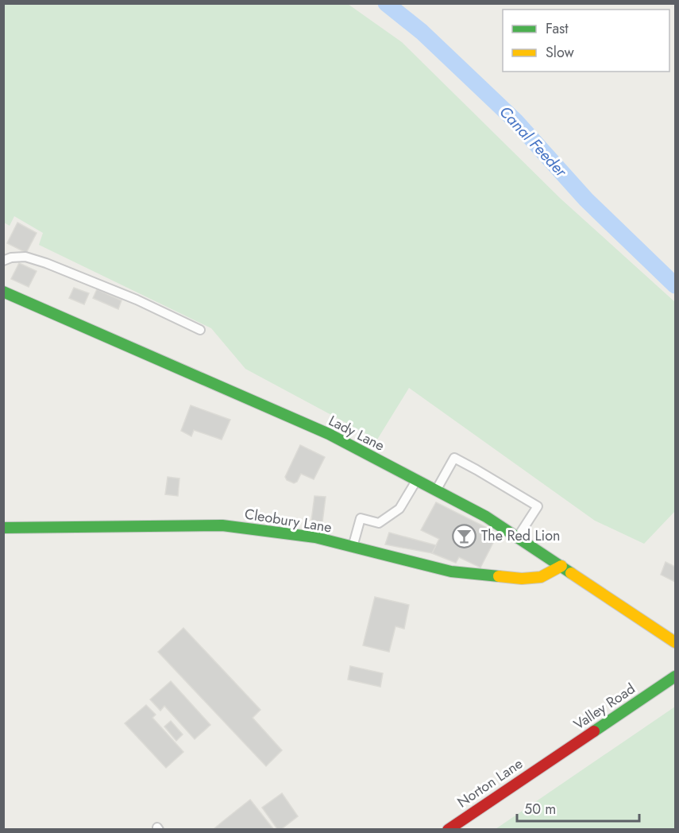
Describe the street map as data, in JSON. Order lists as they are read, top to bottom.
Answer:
{
  "streets": {
    "street": [
      "Lady Lane",
      "Cleobury Lane",
      "Valley Road",
      "Norton Lane"
    ]
  },
  "crossings": [
    ["Lady Lane", "Cleobury Lane"],
    ["Valley Road", "Norton Lane"]
  ],
  "water": ["Canal Feeder"],
  "places": {
    "bar": ["The Red Lion"]
  },
  "legend": ["Fast", "Slow"],
  "scale_bar": "50 m"
}
